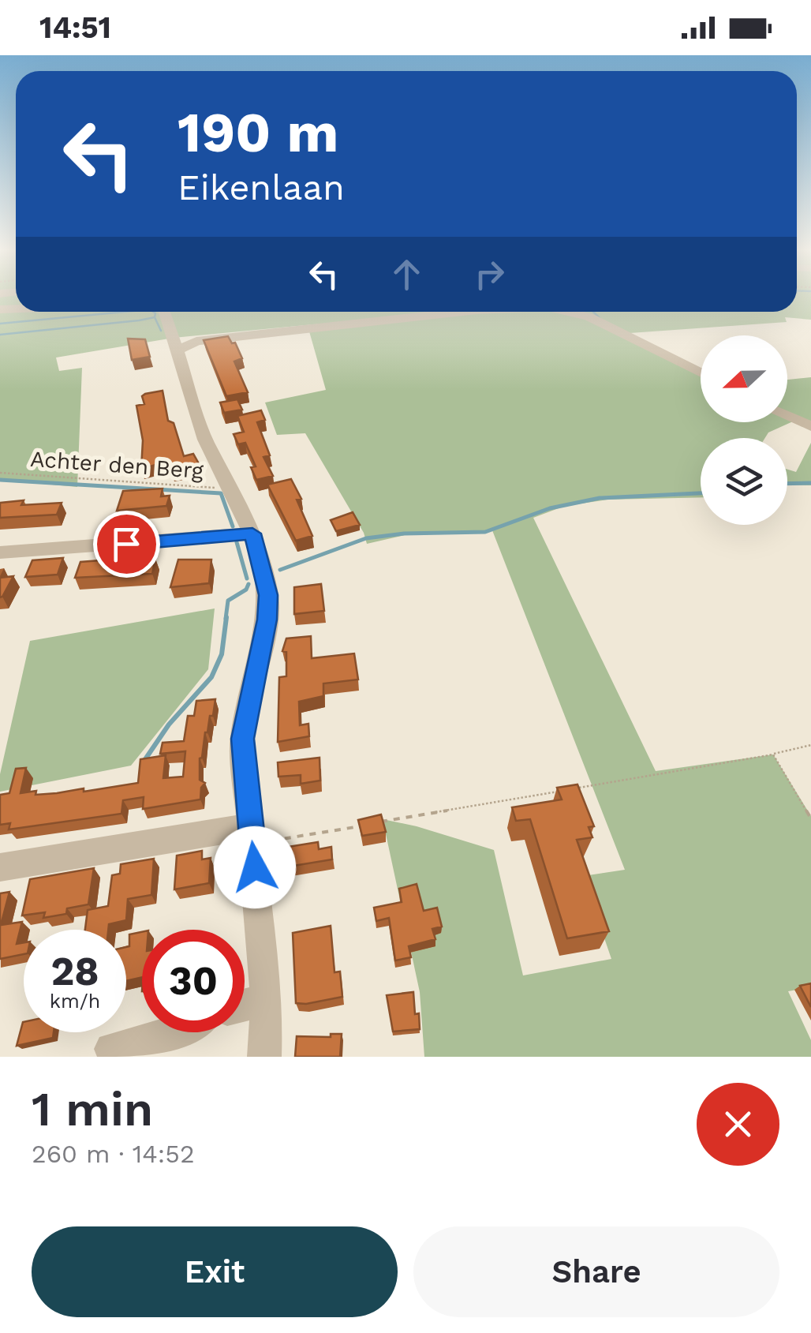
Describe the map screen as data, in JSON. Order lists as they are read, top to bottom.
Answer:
{
  "streets": {
    "path": ["Achter den Berg"]
  },
  "north": "left",
  "page": {
    "status": "14:51",
    "turn": ["190 m", "Eikenlaan"],
    "speed": "28 km/h",
    "limit": "30",
    "heading": ["1 min", "260 m · 14:52"],
    "buttons": ["Exit", "Share"]
  }
}
